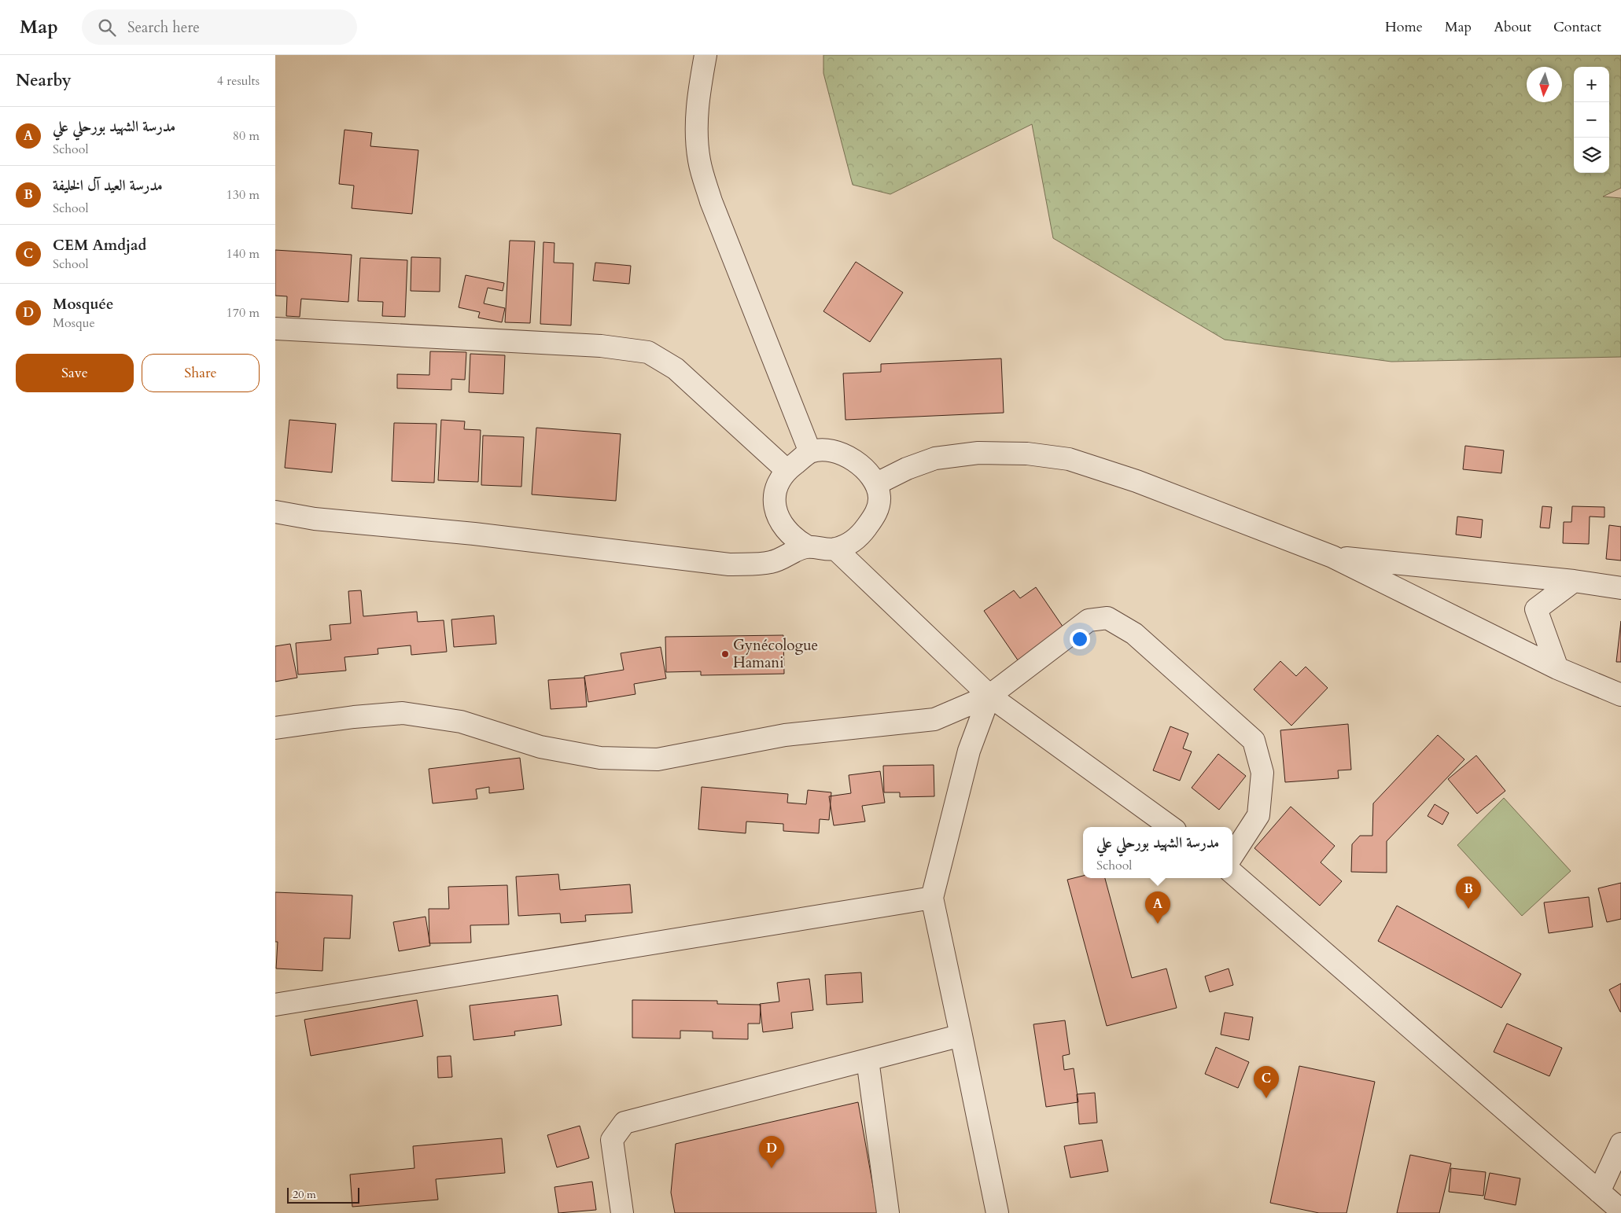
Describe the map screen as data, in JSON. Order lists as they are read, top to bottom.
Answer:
{
  "places": ["Gynécologue Hamani"],
  "scale_bar": "20 m",
  "north": "bottom",
  "page": {
    "header": "Map",
    "search": "Search here",
    "nav": [
      "Home",
      "Map",
      "About",
      "Contact"
    ],
    "heading": ["Nearby", "4 results"],
    "map_buttons": ["+", "−"],
    "list": [
      {
        "mark": "A",
        "name": "مدرسة الشهيد بورحلي علي",
        "note": "School",
        "value": "80 m"
      },
      {
        "mark": "B",
        "name": "مدرسة العيد آل الخليفة",
        "note": "School",
        "value": "130 m"
      },
      {
        "mark": "C",
        "name": "CEM Amdjad",
        "note": "School",
        "value": "140 m"
      },
      {
        "mark": "D",
        "name": "Mosquée",
        "note": "Mosque",
        "value": "170 m"
      }
    ],
    "buttons": ["Save", "Share"],
    "popup": ["مدرسة الشهيد بورحلي علي", "School"],
    "pins": [
      "B",
      "A",
      "C",
      "D"
    ],
    "scale": "20 m"
  }
}
